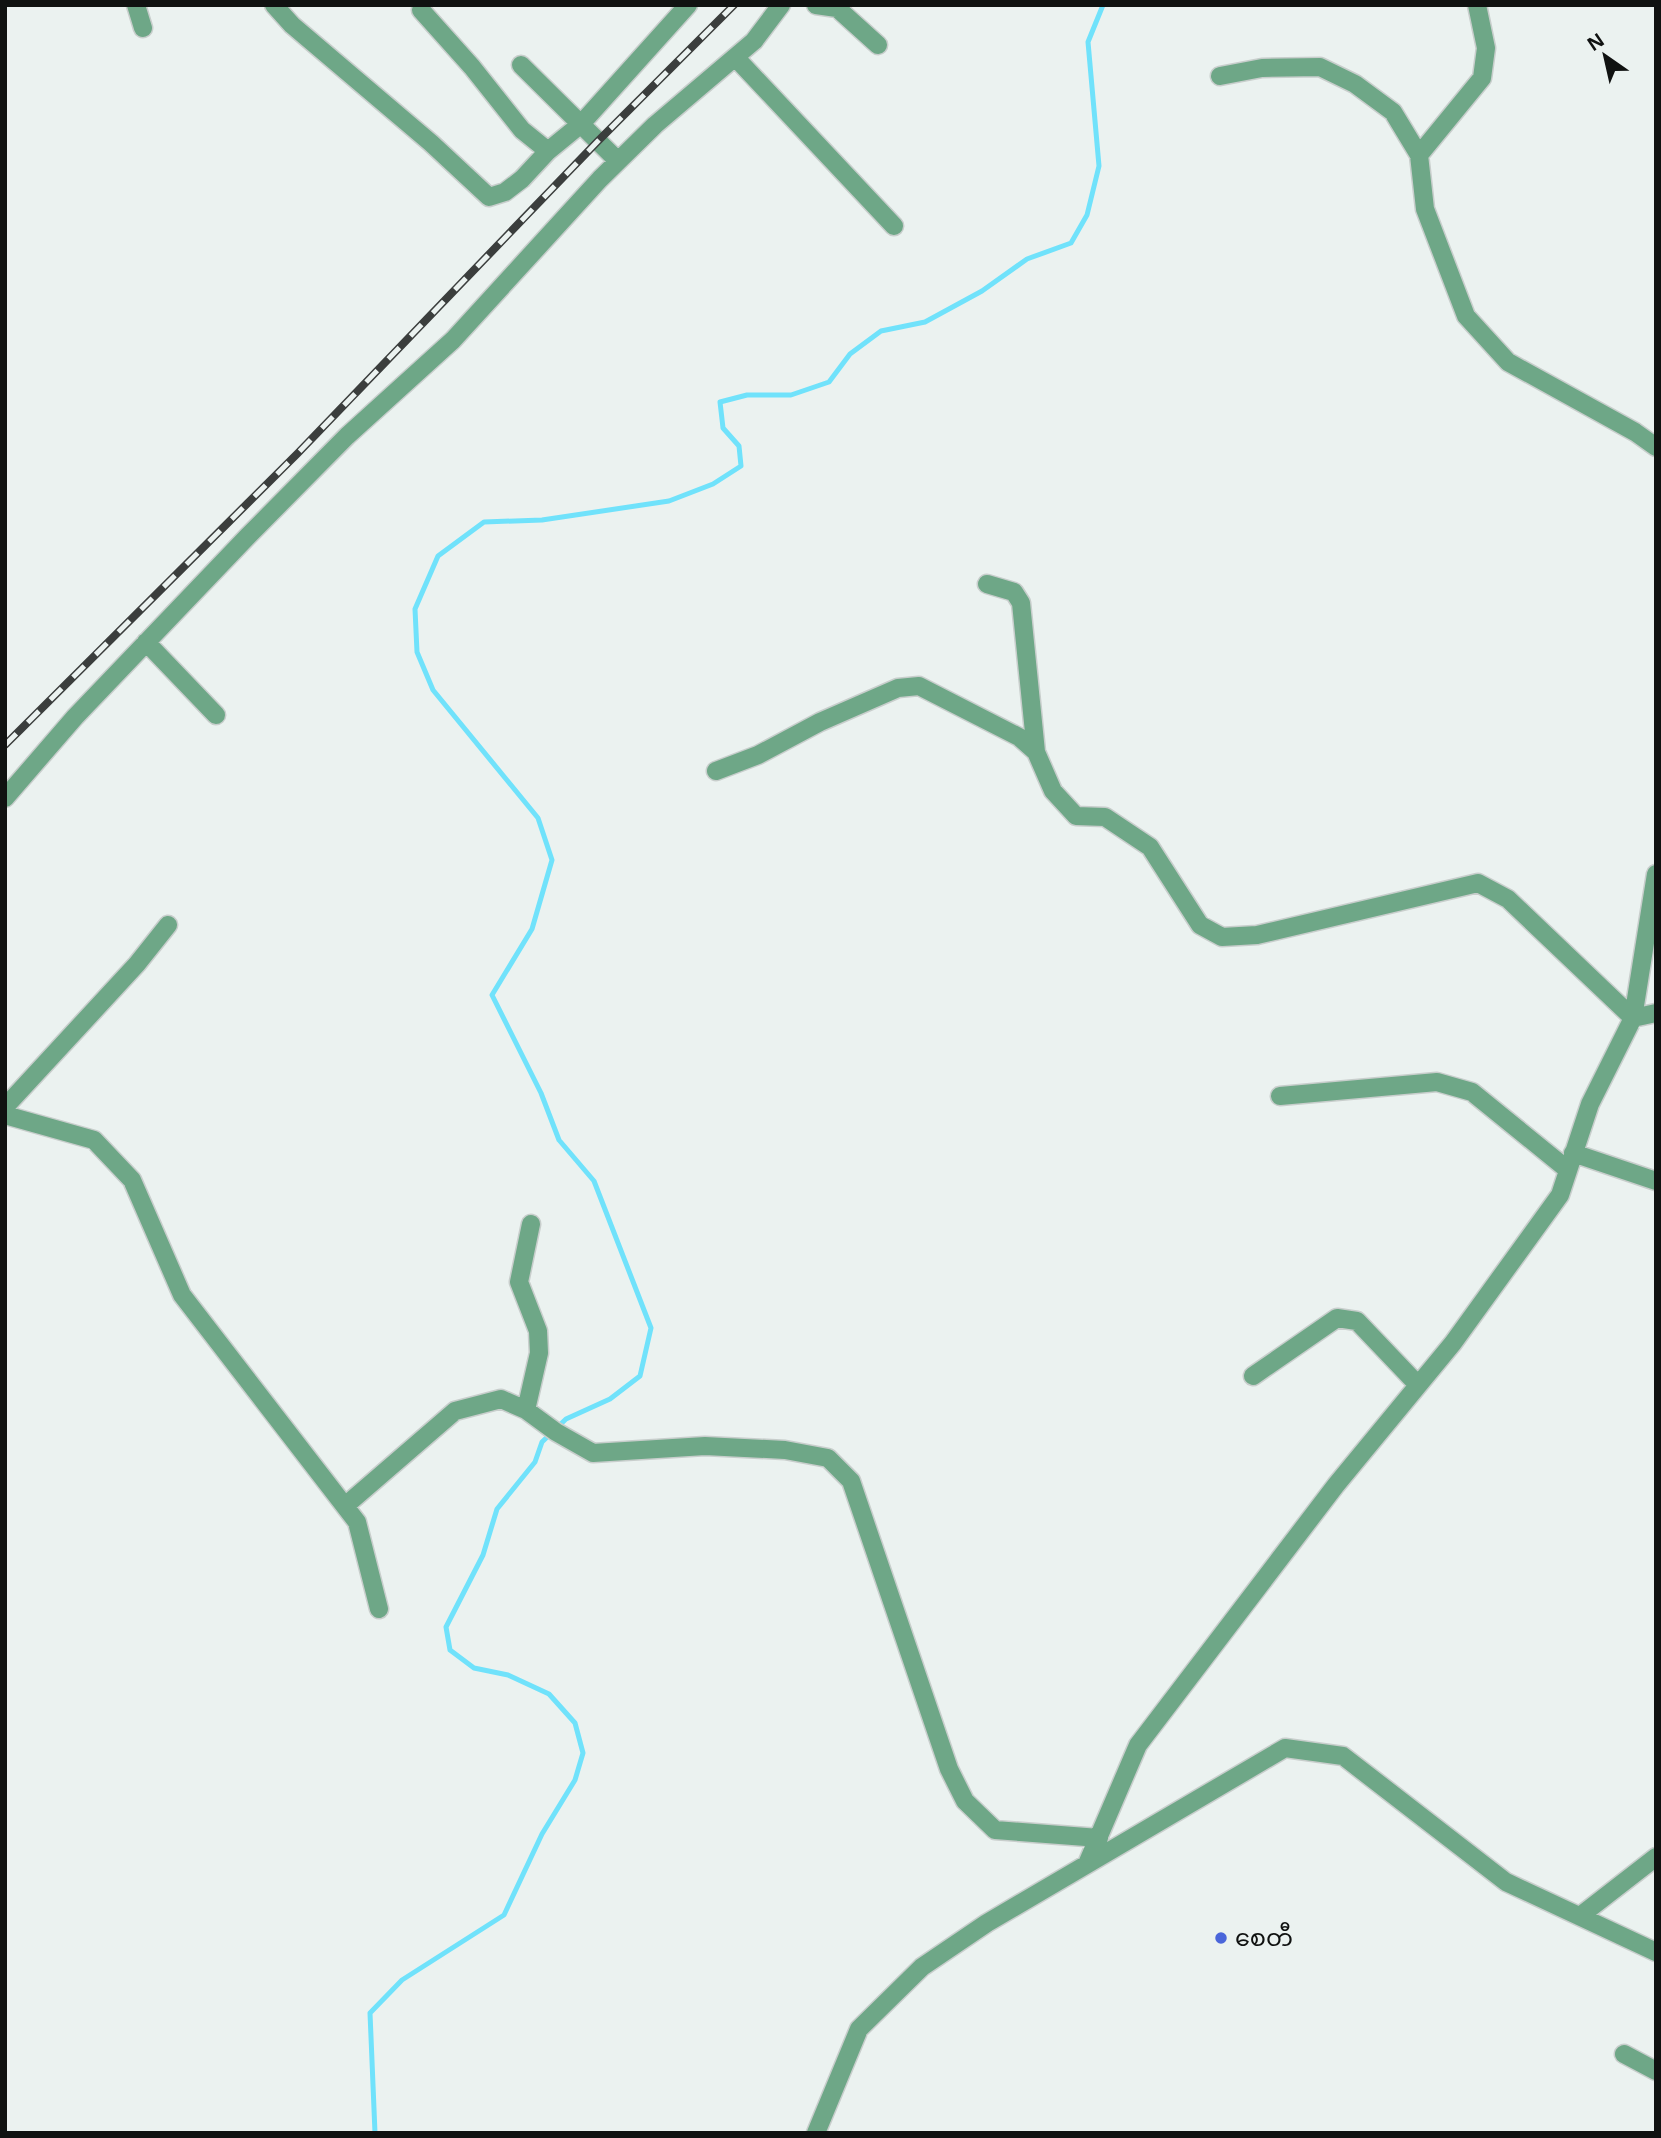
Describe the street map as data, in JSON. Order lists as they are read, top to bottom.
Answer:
{
  "places": ["စေတီ"],
  "north": "top left"
}
